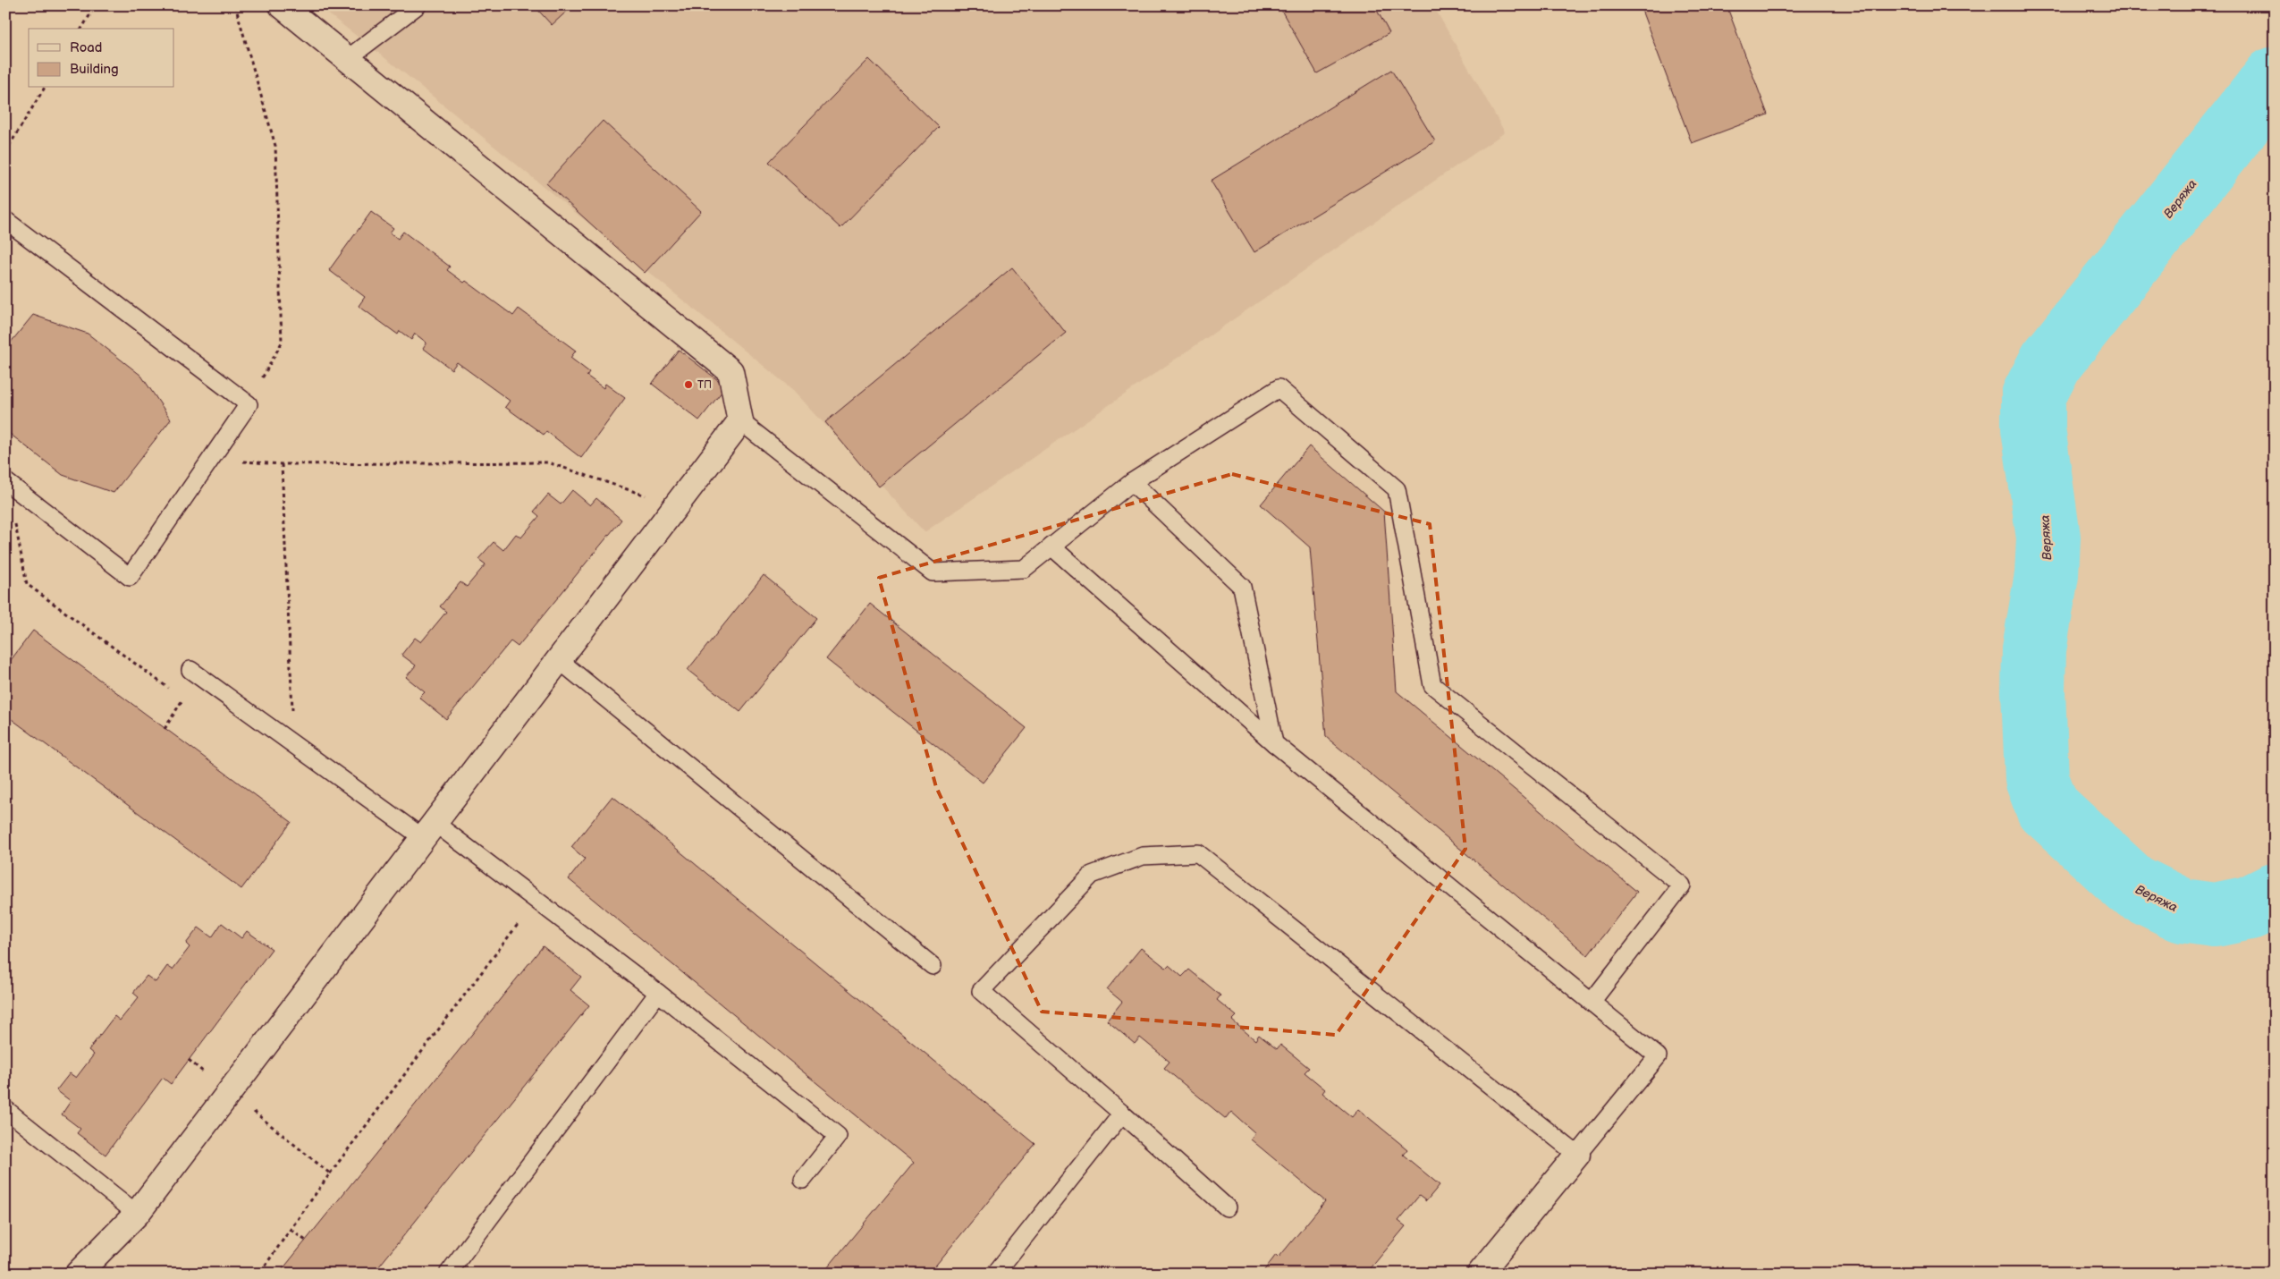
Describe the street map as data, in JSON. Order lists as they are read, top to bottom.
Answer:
{
  "water": ["Веряжа"],
  "places": ["ТП"],
  "legend": ["Road", "Building"]
}
